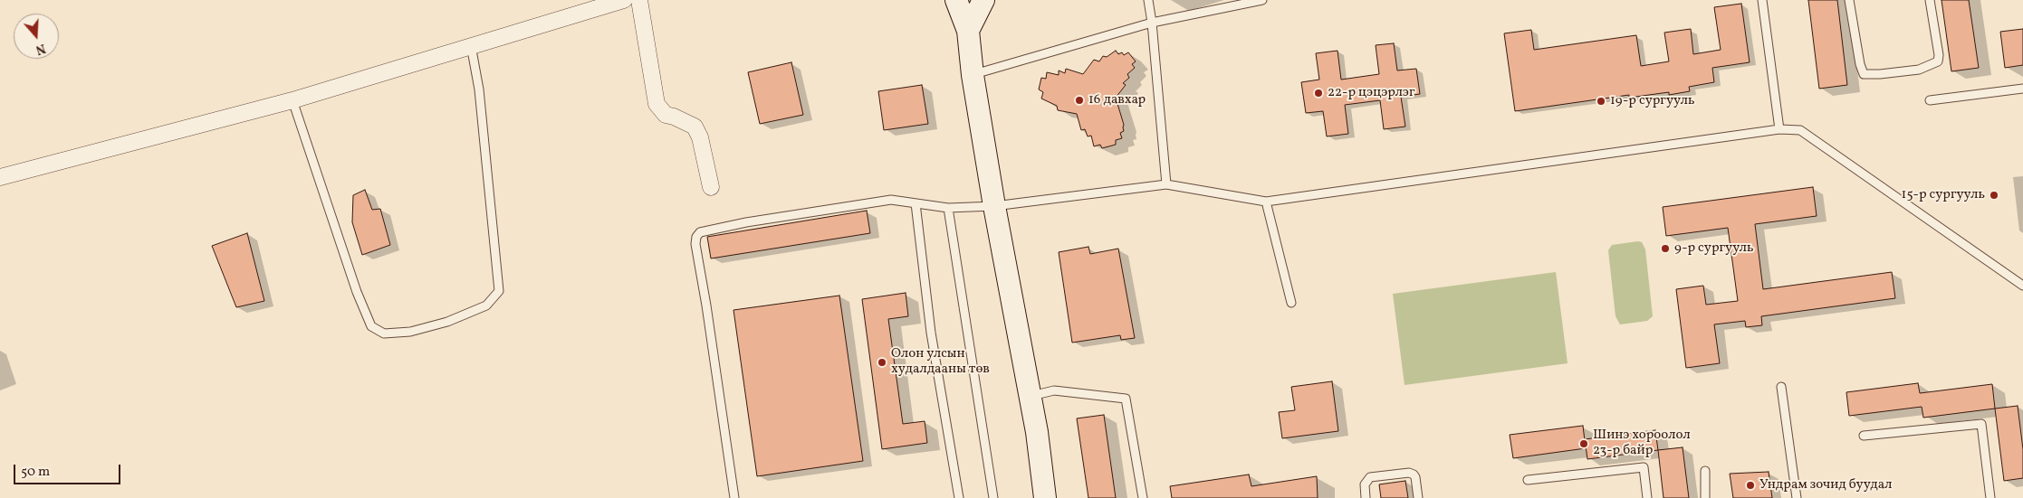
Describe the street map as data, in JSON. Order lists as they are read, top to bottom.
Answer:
{
  "places": [
    "22-р цэцэрлэг",
    "16 давхар",
    "19-р сургууль",
    "15-р сургууль",
    "9-р сургууль",
    "Олон улсын худалдааны төв",
    "Шинэ хороолол 23-р байр",
    "Ундрам зочид буудал"
  ],
  "scale_bar": "50 m",
  "north": "bottom"
}
